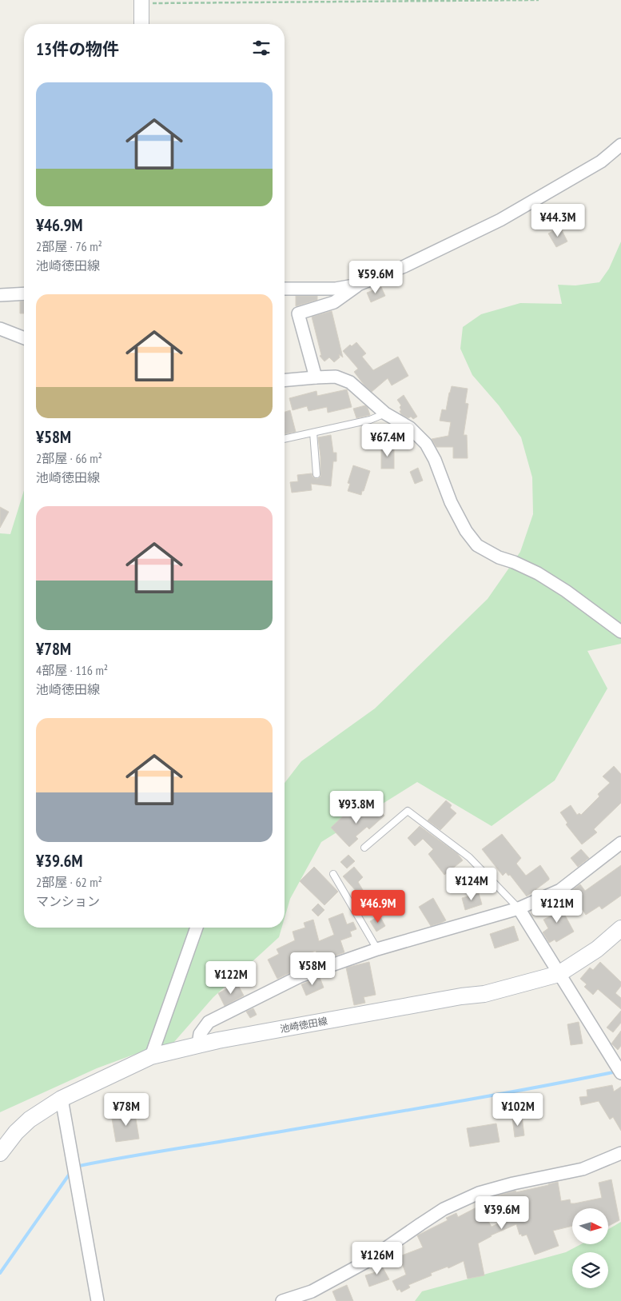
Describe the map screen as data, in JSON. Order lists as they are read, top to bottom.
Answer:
{
  "streets": {
    "main road": ["池崎徳田線"]
  },
  "north": "right",
  "page": {
    "heading": "13件の物件",
    "list": [
      {
        "name": "¥46.9M",
        "note": "2部屋 · 76 m² · 池崎徳田線"
      },
      {
        "name": "¥58M",
        "note": "2部屋 · 66 m² · 池崎徳田線"
      },
      {
        "name": "¥78M",
        "note": "4部屋 · 116 m² · 池崎徳田線"
      },
      {
        "name": "¥39.6M",
        "note": "2部屋 · 62 m² · マンション"
      }
    ],
    "price": [
      "¥44.3M",
      "¥59.6M",
      "¥67.4M",
      "¥93.8M",
      "¥124M",
      "¥46.9M",
      "¥121M",
      "¥58M",
      "¥122M",
      "¥78M",
      "¥102M",
      "¥39.6M",
      "¥126M"
    ]
  }
}
